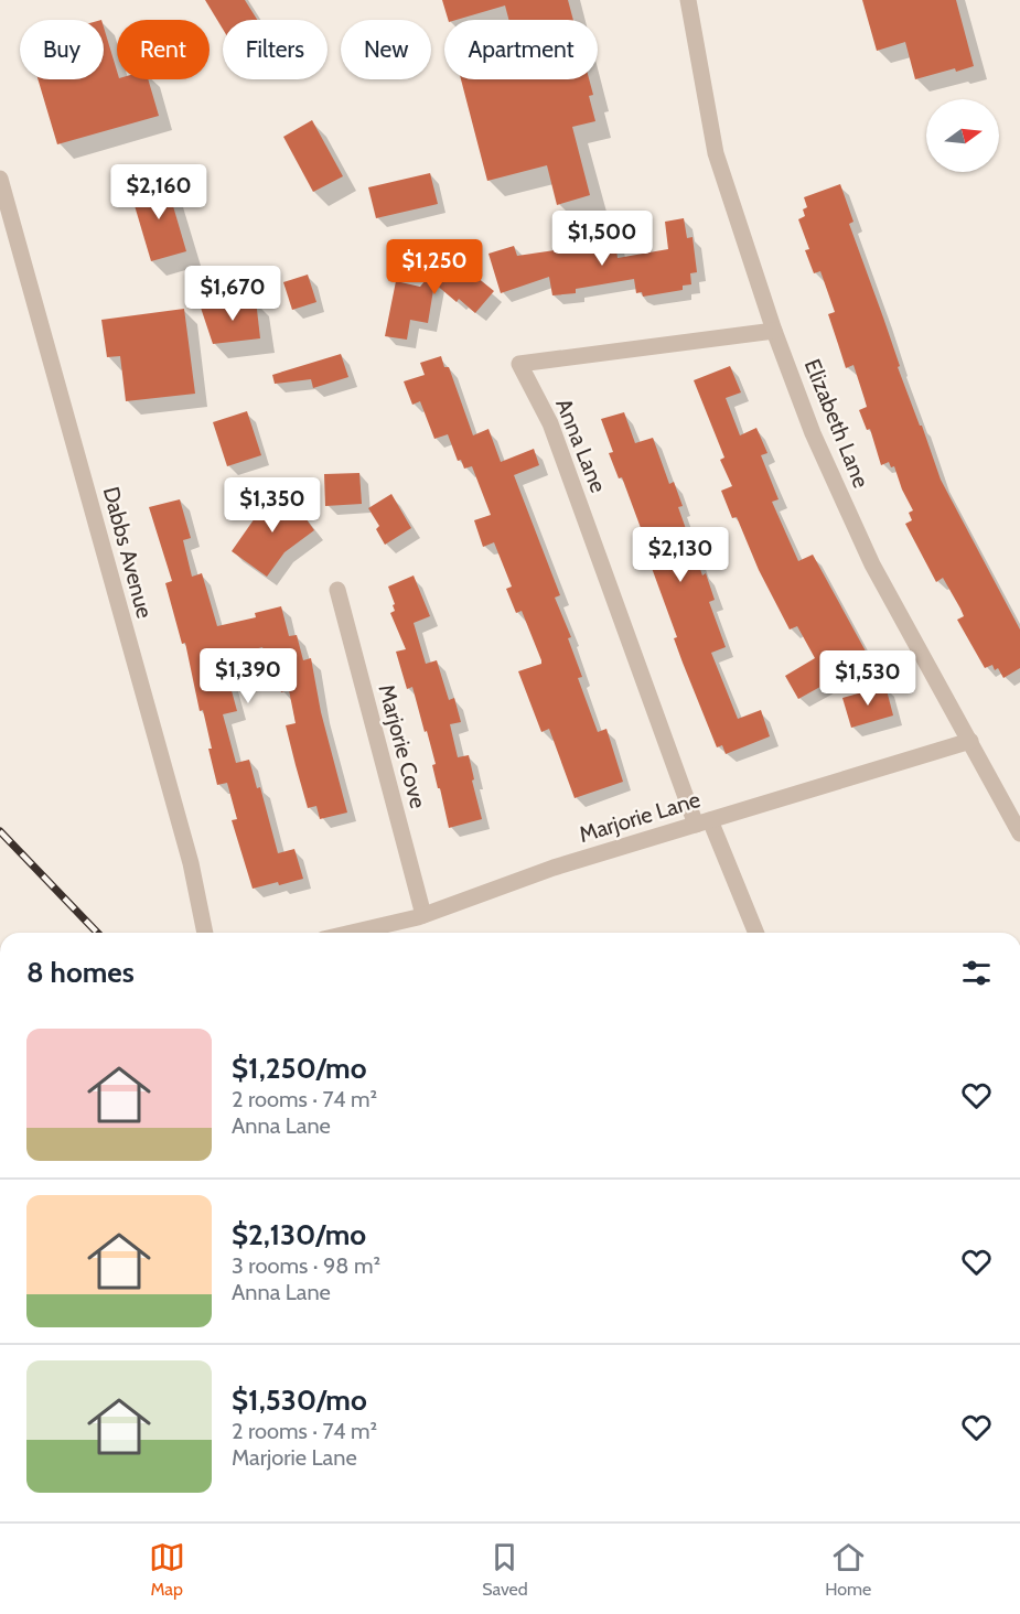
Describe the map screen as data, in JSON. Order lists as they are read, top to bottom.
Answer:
{
  "streets": {
    "street": [
      "Elizabeth Lane",
      "Anna Lane",
      "Dabbs Avenue",
      "Marjorie Cove",
      "Marjorie Lane"
    ]
  },
  "crossings": [
    ["Elizabeth Lane", "Anna Lane"],
    ["Elizabeth Lane", "Marjorie Lane"],
    ["Anna Lane", "Marjorie Lane"],
    ["Marjorie Cove", "Marjorie Lane"]
  ],
  "north": "right",
  "page": {
    "chip": [
      "Buy",
      "Rent",
      "Filters",
      "New",
      "Apartment"
    ],
    "price": [
      "$2,160",
      "$1,500",
      "$1,250",
      "$1,670",
      "$1,350",
      "$2,130",
      "$1,390",
      "$1,530"
    ],
    "heading": "8 homes",
    "list": [
      {
        "name": "$1,250/mo",
        "note": "2 rooms · 74 m² · Anna Lane"
      },
      {
        "name": "$2,130/mo",
        "note": "3 rooms · 98 m² · Anna Lane"
      },
      {
        "name": "$1,530/mo",
        "note": "2 rooms · 74 m² · Marjorie Lane"
      }
    ],
    "tabs": ["Map", "Saved", "Home"]
  }
}
